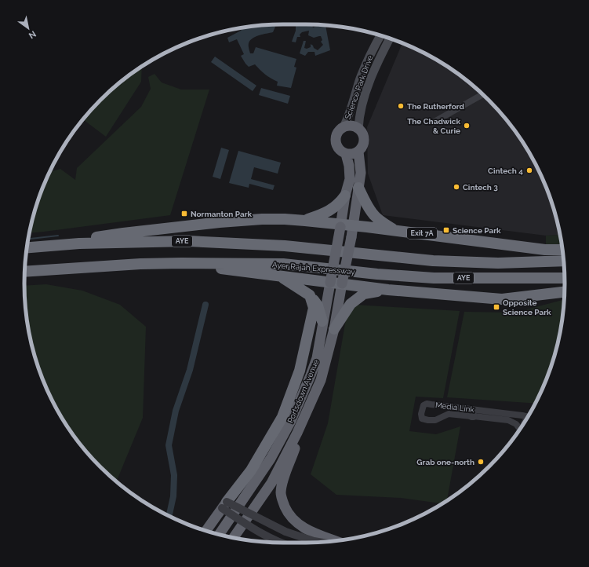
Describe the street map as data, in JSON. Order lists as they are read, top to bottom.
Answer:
{
  "streets": {
    "highway": [
      "Exit 7A",
      "AYE",
      "Ayer Rajah Expressway",
      "Portsdown Avenue"
    ],
    "main road": ["Science Park Drive"],
    "street": ["Media Link"]
  },
  "crossings": [
    ["Exit 7A", "Portsdown Avenue"]
  ],
  "places": {
    "other": [
      "The Rutherford",
      "The Chadwick & Curie",
      "Cintech 4",
      "Cintech 3",
      "Grab one-north"
    ],
    "transit": ["Normanton Park", "Science Park", "Opposite Science Park"]
  },
  "north": "bottom right"
}
